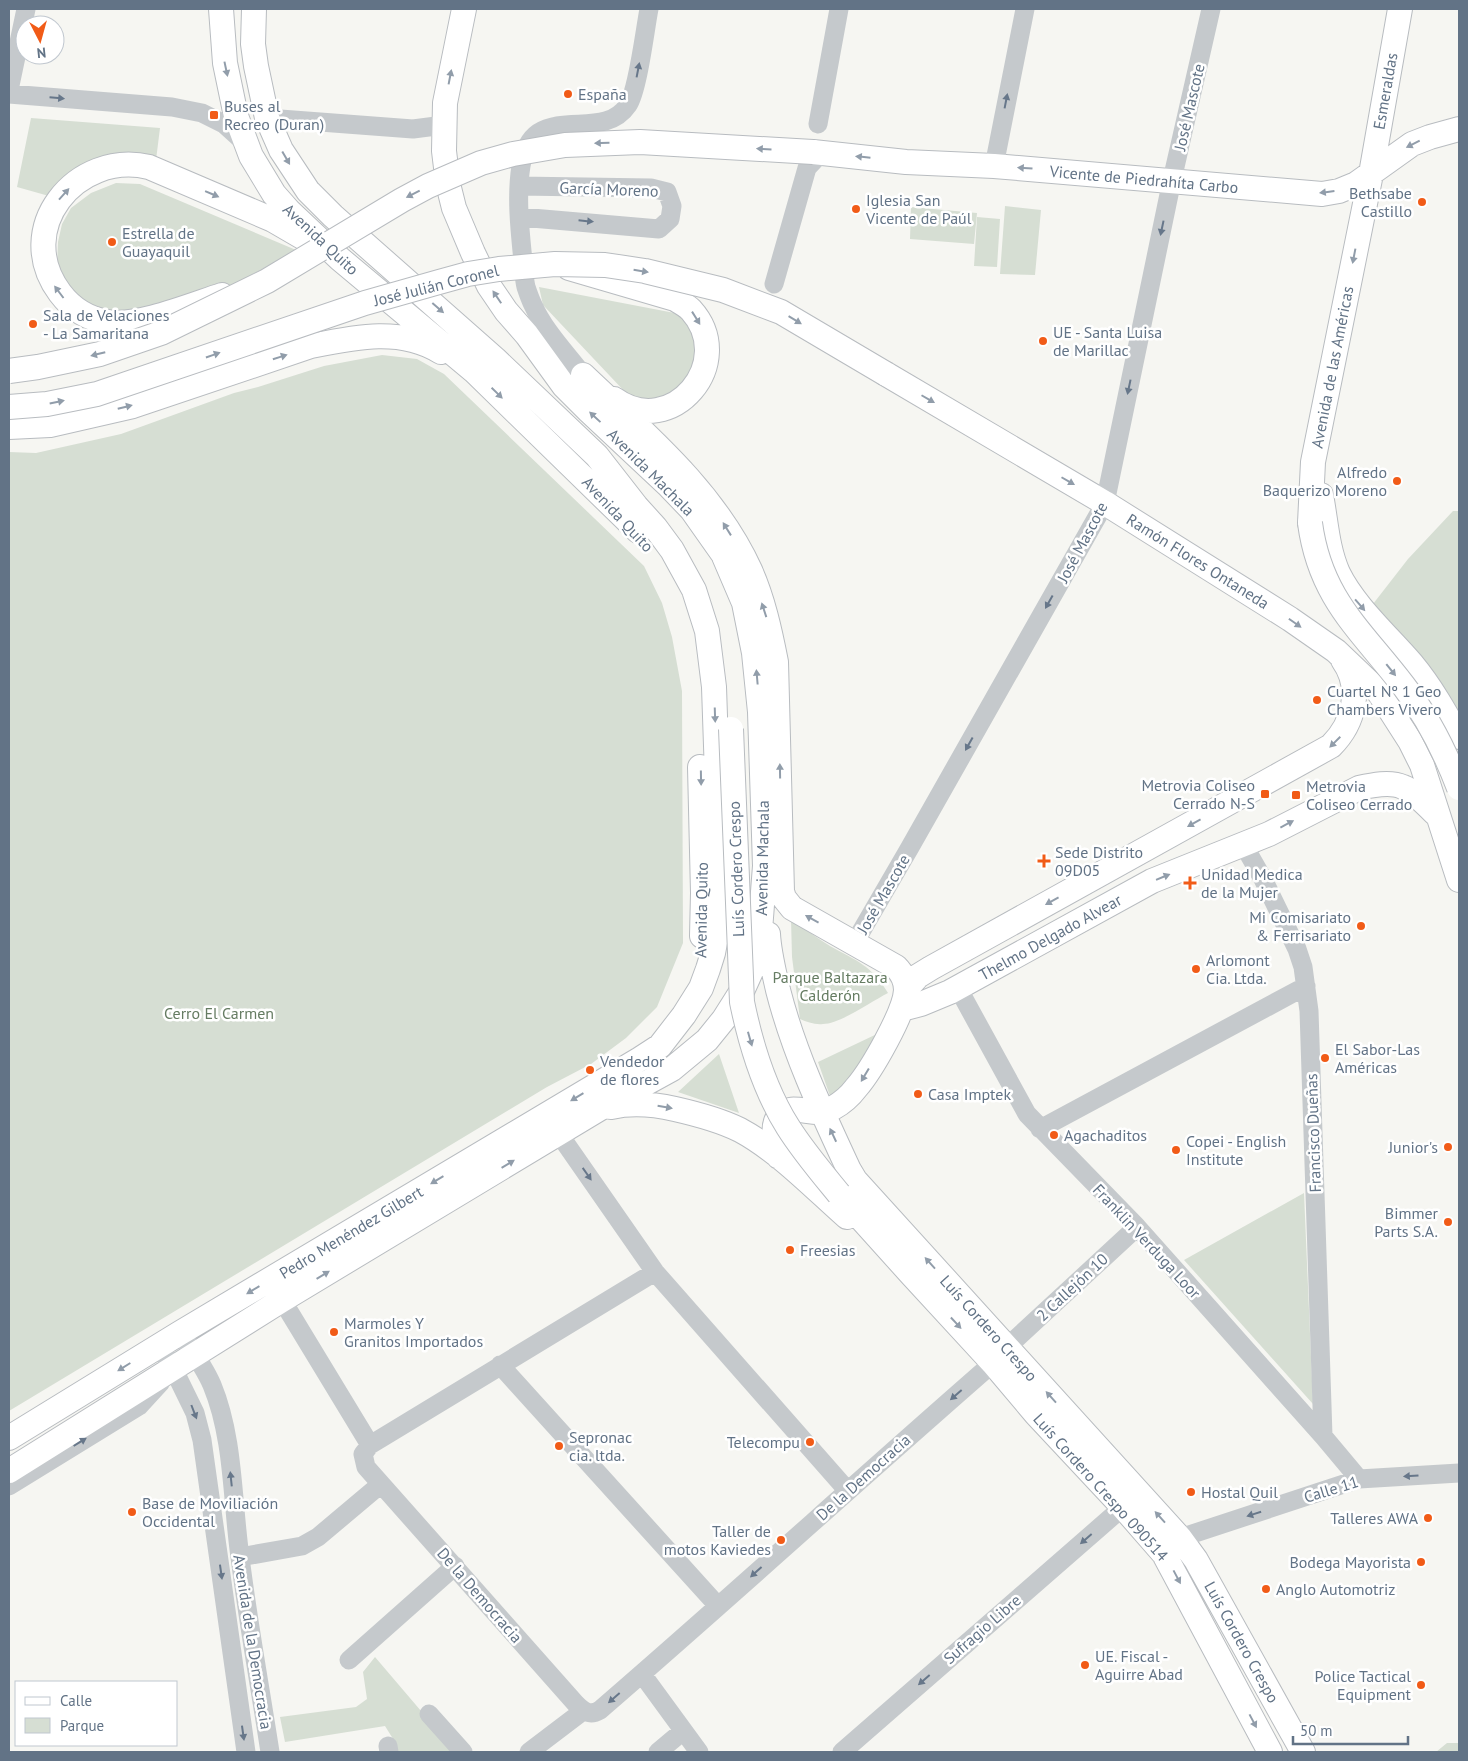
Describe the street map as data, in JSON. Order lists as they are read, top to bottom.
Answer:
{
  "streets": {
    "main road": [
      "Esmeraldas",
      "Vicente de Piedrahíta Carbo",
      "Avenida Quito",
      "José Julián Coronel",
      "Avenida de las Américas",
      "Avenida Machala",
      "Ramón Flores Ontaneda",
      "Luís Cordero Crespo",
      "Thelmo Delgado Alvear",
      "Pedro Menéndez Gilbert",
      "Luís Cordero Crespo 090514"
    ],
    "street": [
      "José Mascote",
      "García Moreno",
      "Francisco Dueñas",
      "Franklin Verduga Loor",
      "2 Callejón 10",
      "De la Democracia",
      "Calle 11",
      "Sufragio Libre",
      "Avenida de la Democracia"
    ]
  },
  "crossings": [
    ["Esmeraldas", "Vicente de Piedrahíta Carbo"],
    ["Esmeraldas", "Avenida de las Américas"],
    ["José Mascote", "Vicente de Piedrahíta Carbo"],
    ["José Mascote", "Avenida Machala"],
    ["José Mascote", "Ramón Flores Ontaneda"],
    ["Vicente de Piedrahíta Carbo", "Avenida de las Américas"],
    ["Avenida Quito", "Luís Cordero Crespo"],
    ["Avenida Quito", "Pedro Menéndez Gilbert"],
    ["José Julián Coronel", "Ramón Flores Ontaneda"],
    ["Avenida Machala", "Luís Cordero Crespo"],
    ["Avenida Machala", "Thelmo Delgado Alvear"],
    ["Avenida Machala", "Pedro Menéndez Gilbert"],
    ["Ramón Flores Ontaneda", "Thelmo Delgado Alvear"],
    ["Luís Cordero Crespo", "2 Callejón 10"],
    ["Luís Cordero Crespo", "De la Democracia"],
    ["Luís Cordero Crespo", "Luís Cordero Crespo 090514"],
    ["Luís Cordero Crespo", "Calle 11"],
    ["Thelmo Delgado Alvear", "Francisco Dueñas"],
    ["Thelmo Delgado Alvear", "Franklin Verduga Loor"],
    ["Francisco Dueñas", "Franklin Verduga Loor"],
    ["Pedro Menéndez Gilbert", "Avenida de la Democracia"],
    ["Franklin Verduga Loor", "2 Callejón 10"],
    ["Franklin Verduga Loor", "Calle 11"],
    ["2 Callejón 10", "De la Democracia"],
    ["2 Callejón 10", "Luís Cordero Crespo 090514"],
    ["De la Democracia", "Luís Cordero Crespo 090514"],
    ["Luís Cordero Crespo 090514", "Sufragio Libre"]
  ],
  "one_way": [
    "José Mascote",
    "Vicente de Piedrahíta Carbo",
    "Avenida Quito",
    "Avenida Machala",
    "Ramón Flores Ontaneda",
    "De la Democracia",
    "Luís Cordero Crespo 090514",
    "Calle 11",
    "Sufragio Libre"
  ],
  "parks": ["Parque Baltazara Calderón", "Cerro El Carmen"],
  "places": {
    "other": [
      "España",
      "Bethsabe Castillo",
      "Iglesia San Vicente de Paúl",
      "Estrella de Guayaquil",
      "Sala de Velaciones - La Samaritana",
      "UE - Santa Luisa de Marillac",
      "Alfredo Baquerizo Moreno",
      "Cuartel Nº 1 Geo Chambers Vivero",
      "Mi Comisariato & Ferrisariato",
      "Arlomont Cia. Ltda.",
      "El Sabor-Las Américas",
      "Vendedor de flores",
      "Casa Imptek",
      "Agachaditos",
      "Junior's",
      "Copei - English Institute",
      "Bimmer Parts S.A.",
      "Freesias",
      "Marmoles Y Granitos Importados",
      "Telecompu",
      "Sepronac cia. ltda.",
      "Hostal Quil",
      "Base de Moviliación Occidental",
      "Talleres AWA",
      "Taller de motos Kaviedes",
      "Bodega Mayorista",
      "Anglo Automotriz",
      "UE. Fiscal - Aguirre Abad",
      "Police Tactical Equipment"
    ],
    "transit": ["Buses al Recreo (Duran)", "Metrovia Coliseo Cerrado N-S", "Metrovia Coliseo Cerrado"],
    "health": ["Sede Distrito 09D05", "Unidad Medica de la Mujer"]
  },
  "legend": ["Calle", "Parque"],
  "scale_bar": "50 m",
  "north": "bottom"
}
